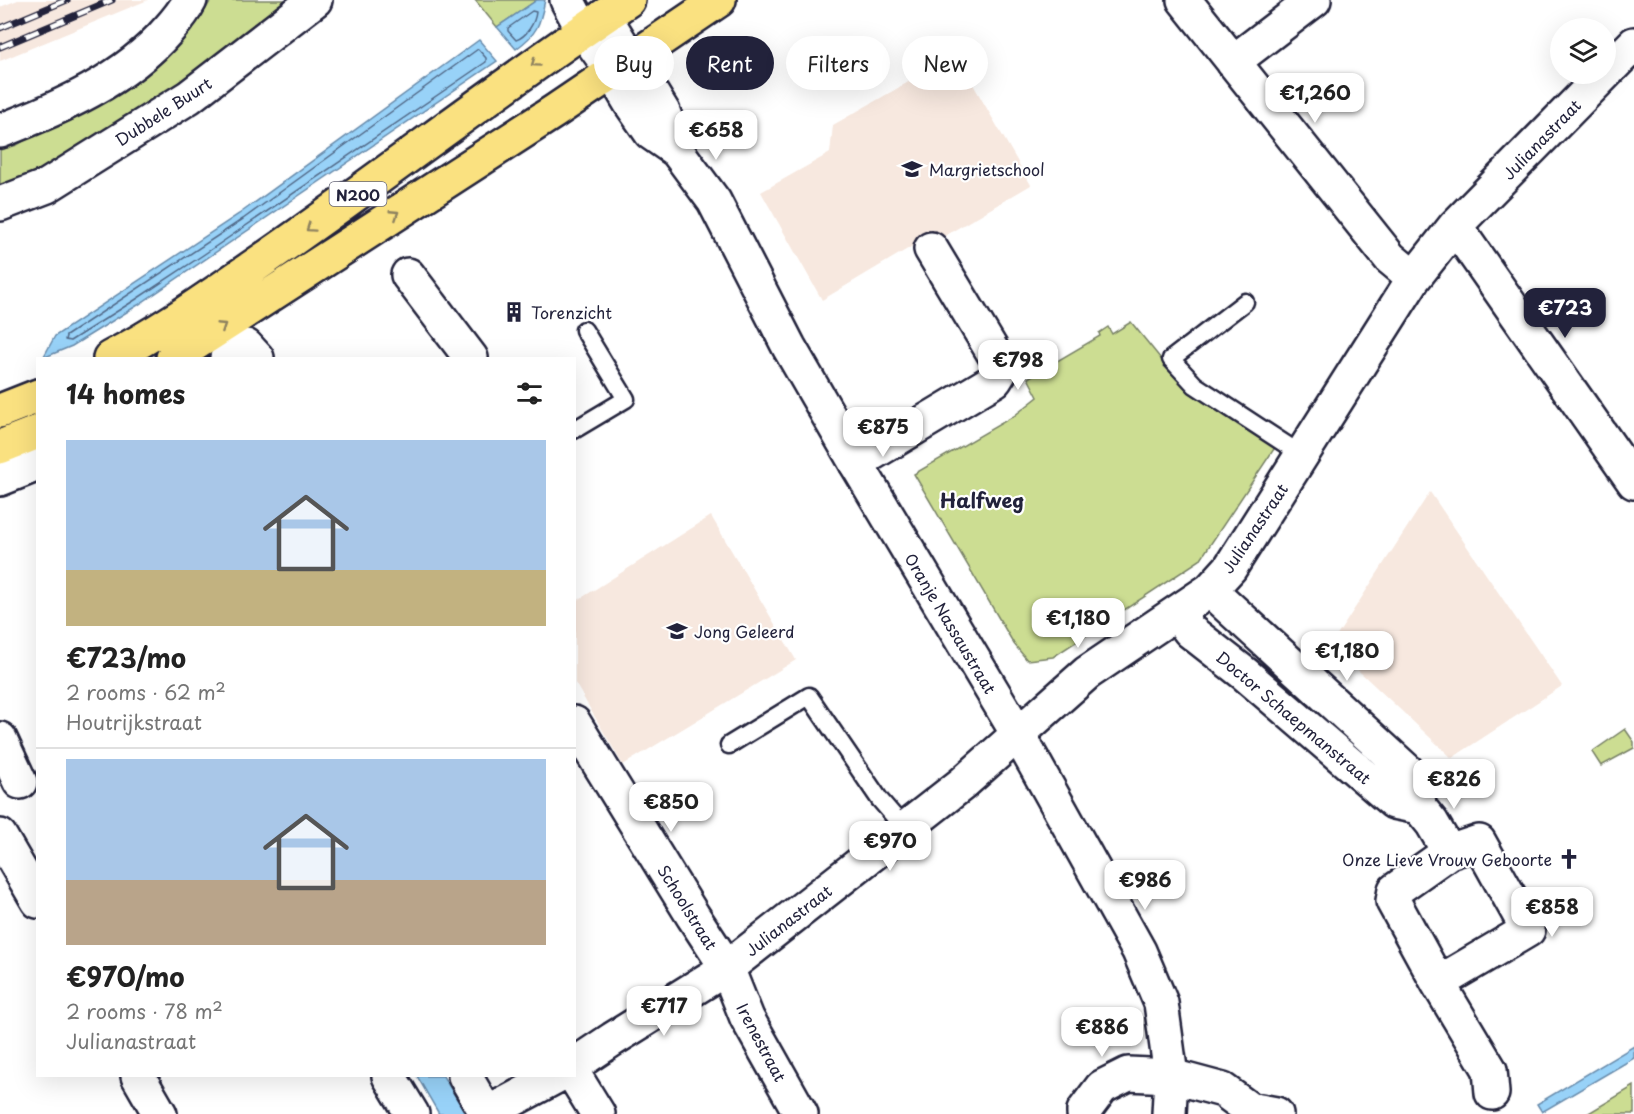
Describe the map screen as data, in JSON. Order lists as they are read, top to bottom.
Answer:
{
  "streets": {
    "main road": ["N200"],
    "street": [
      "Dubbele Buurt",
      "Julianastraat",
      "Oranje Nassaustraat",
      "Doctor Schaepmanstraat",
      "Schoolstraat",
      "Irenestraat"
    ]
  },
  "crossings": [
    ["Julianastraat", "Oranje Nassaustraat"],
    ["Julianastraat", "Doctor Schaepmanstraat"],
    ["Julianastraat", "Schoolstraat"],
    ["Julianastraat", "Irenestraat"],
    ["N200", "Oranje Nassaustraat"],
    ["Schoolstraat", "Irenestraat"]
  ],
  "districts": ["Halfweg"],
  "places": {
    "school or university": ["Margrietschool", "Jong Geleerd"],
    "building": ["Torenzicht"],
    "church": ["Onze Lieve Vrouw Geboorte"]
  },
  "page": {
    "chip": [
      "Buy",
      "Rent",
      "Filters",
      "New"
    ],
    "price": [
      "€1,260",
      "€658",
      "€723",
      "€798",
      "€875",
      "€1,180",
      "€1,180",
      "€826",
      "€850",
      "€970",
      "€986",
      "€858",
      "€717",
      "€886"
    ],
    "heading": "14 homes",
    "list": [
      {
        "name": "€723/mo",
        "note": "2 rooms · 62 m² · Houtrijkstraat"
      },
      {
        "name": "€970/mo",
        "note": "2 rooms · 78 m² · Julianastraat"
      }
    ]
  }
}
